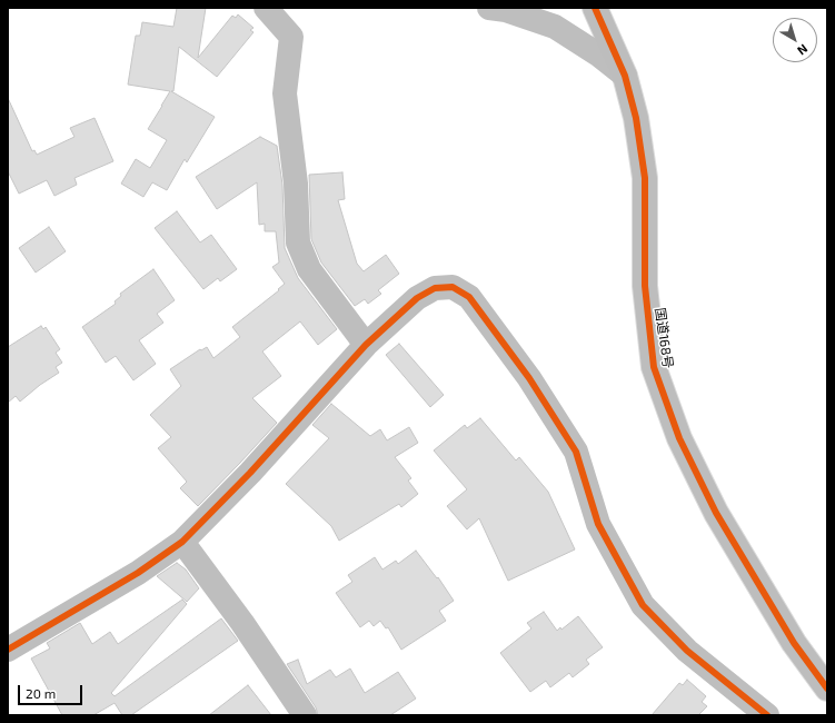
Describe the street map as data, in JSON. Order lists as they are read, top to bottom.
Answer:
{
  "streets": {
    "highway": ["国道168号"]
  },
  "scale_bar": "20 m",
  "north": "bottom right"
}
